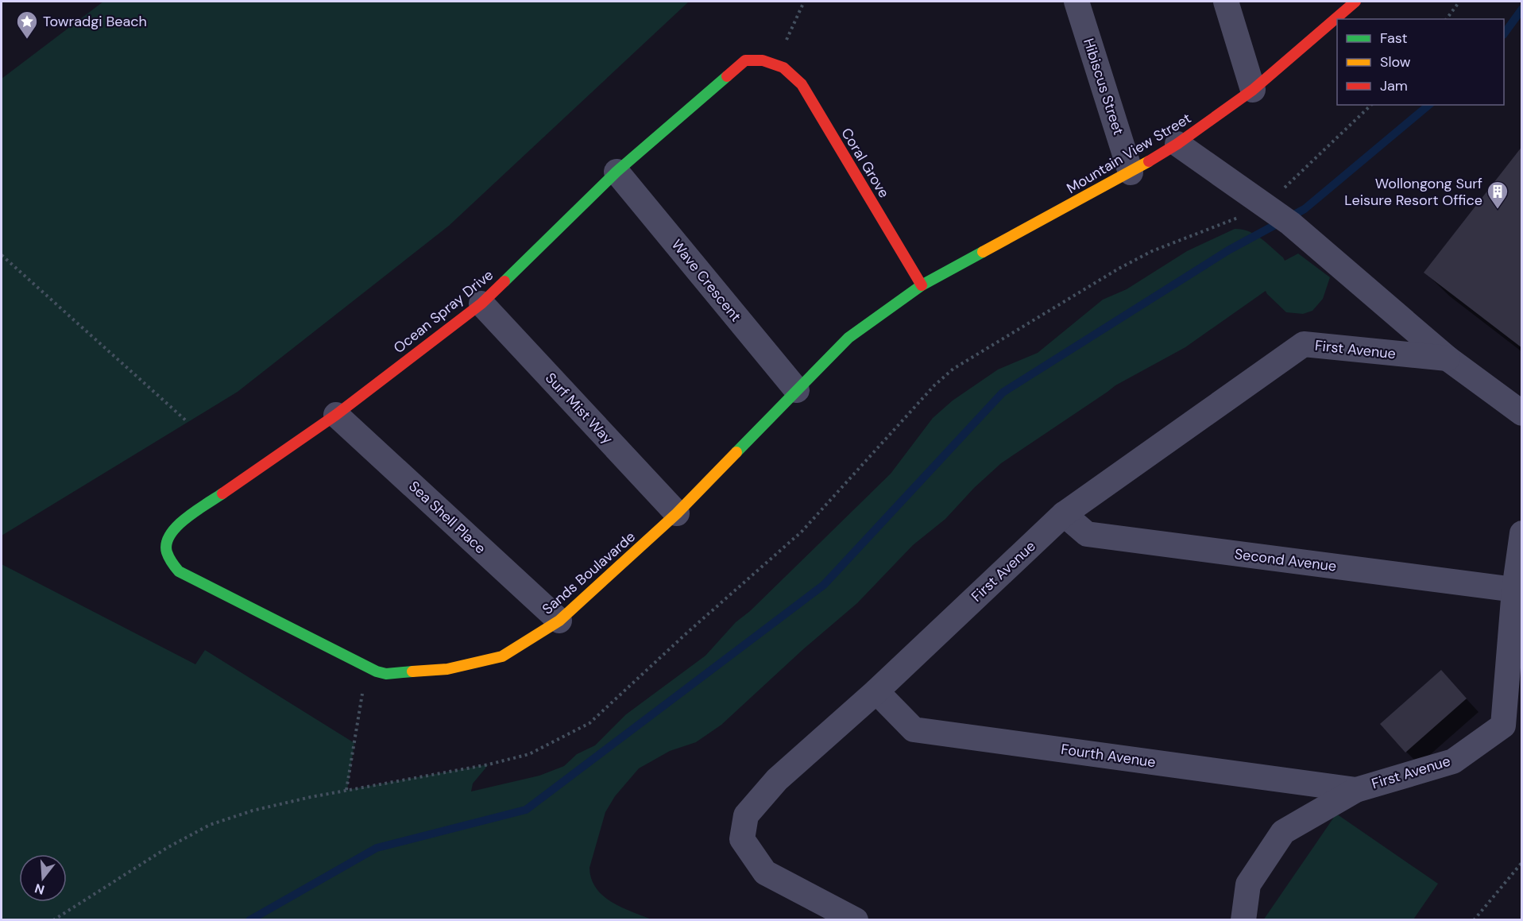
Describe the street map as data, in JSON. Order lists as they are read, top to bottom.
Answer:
{
  "streets": {
    "street": [
      "Hibiscus Street",
      "Mountain View Street",
      "Coral Grove",
      "Wave Crescent",
      "Ocean Spray Drive",
      "First Avenue",
      "Surf Mist Way",
      "Sea Shell Place",
      "Second Avenue",
      "Sands Boulavarde",
      "Fourth Avenue"
    ]
  },
  "crossings": [
    ["Hibiscus Street", "Mountain View Street"],
    ["Mountain View Street", "Coral Grove"],
    ["Mountain View Street", "Sands Boulavarde"],
    ["Coral Grove", "Ocean Spray Drive"],
    ["Coral Grove", "Sands Boulavarde"],
    ["Wave Crescent", "Ocean Spray Drive"],
    ["Wave Crescent", "Sands Boulavarde"],
    ["Ocean Spray Drive", "Surf Mist Way"],
    ["Ocean Spray Drive", "Sea Shell Place"],
    ["Ocean Spray Drive", "Sands Boulavarde"],
    ["First Avenue", "Second Avenue"],
    ["First Avenue", "Fourth Avenue"],
    ["Surf Mist Way", "Sands Boulavarde"],
    ["Sea Shell Place", "Sands Boulavarde"]
  ],
  "places": {
    "place": ["Towradgi Beach"],
    "building": ["Wollongong Surf Leisure Resort Office"]
  },
  "legend": ["Fast", "Slow", "Jam"],
  "north": "bottom"
}
